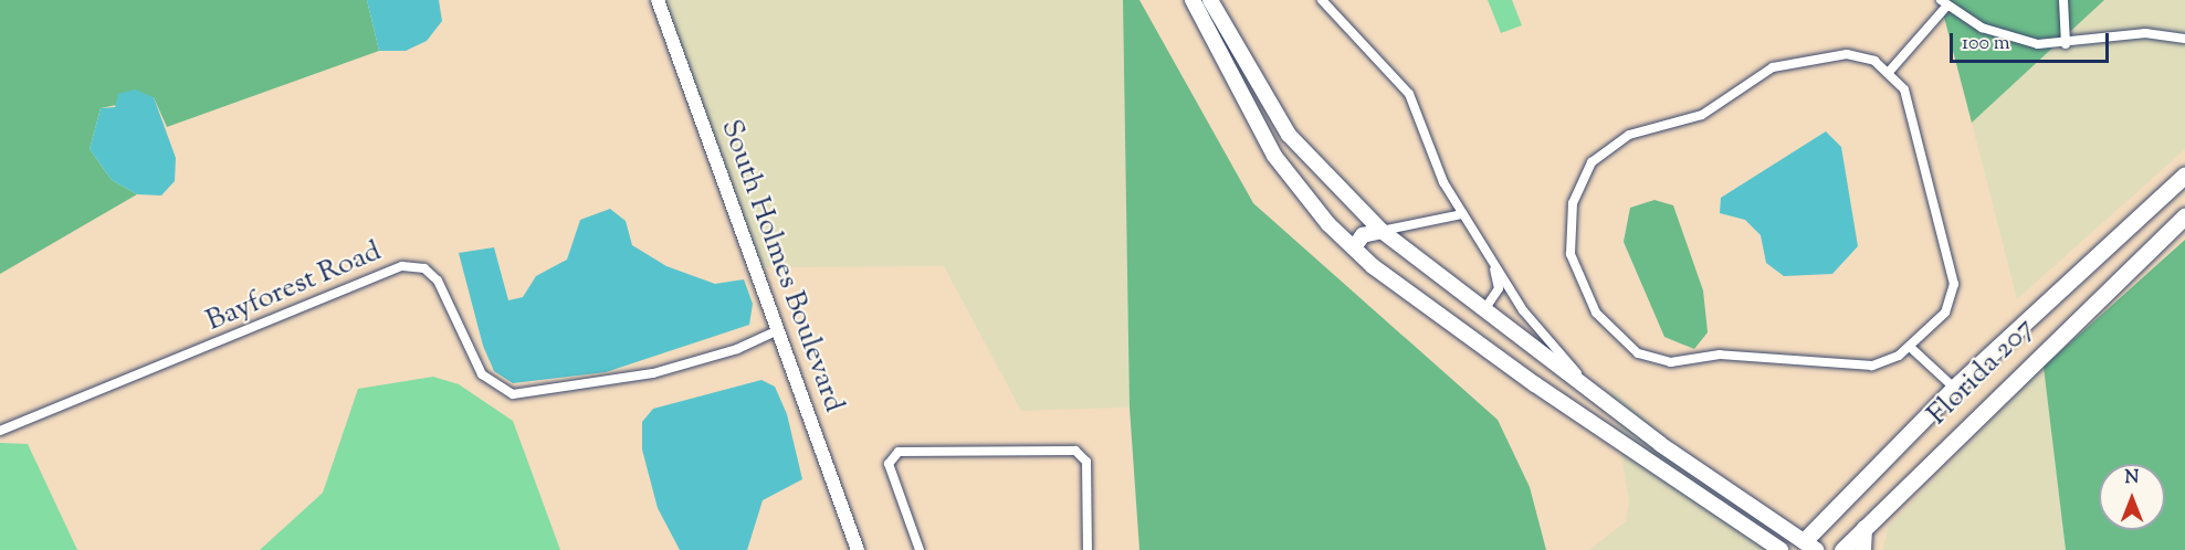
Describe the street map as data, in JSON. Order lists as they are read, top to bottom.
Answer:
{
  "streets": {
    "highway": ["Florida 207"],
    "main road": ["South Holmes Boulevard"],
    "street": ["Bayforest Road"]
  },
  "crossings": [
    ["South Holmes Boulevard", "Bayforest Road"]
  ],
  "scale_bar": "100 m",
  "north": "top"
}
